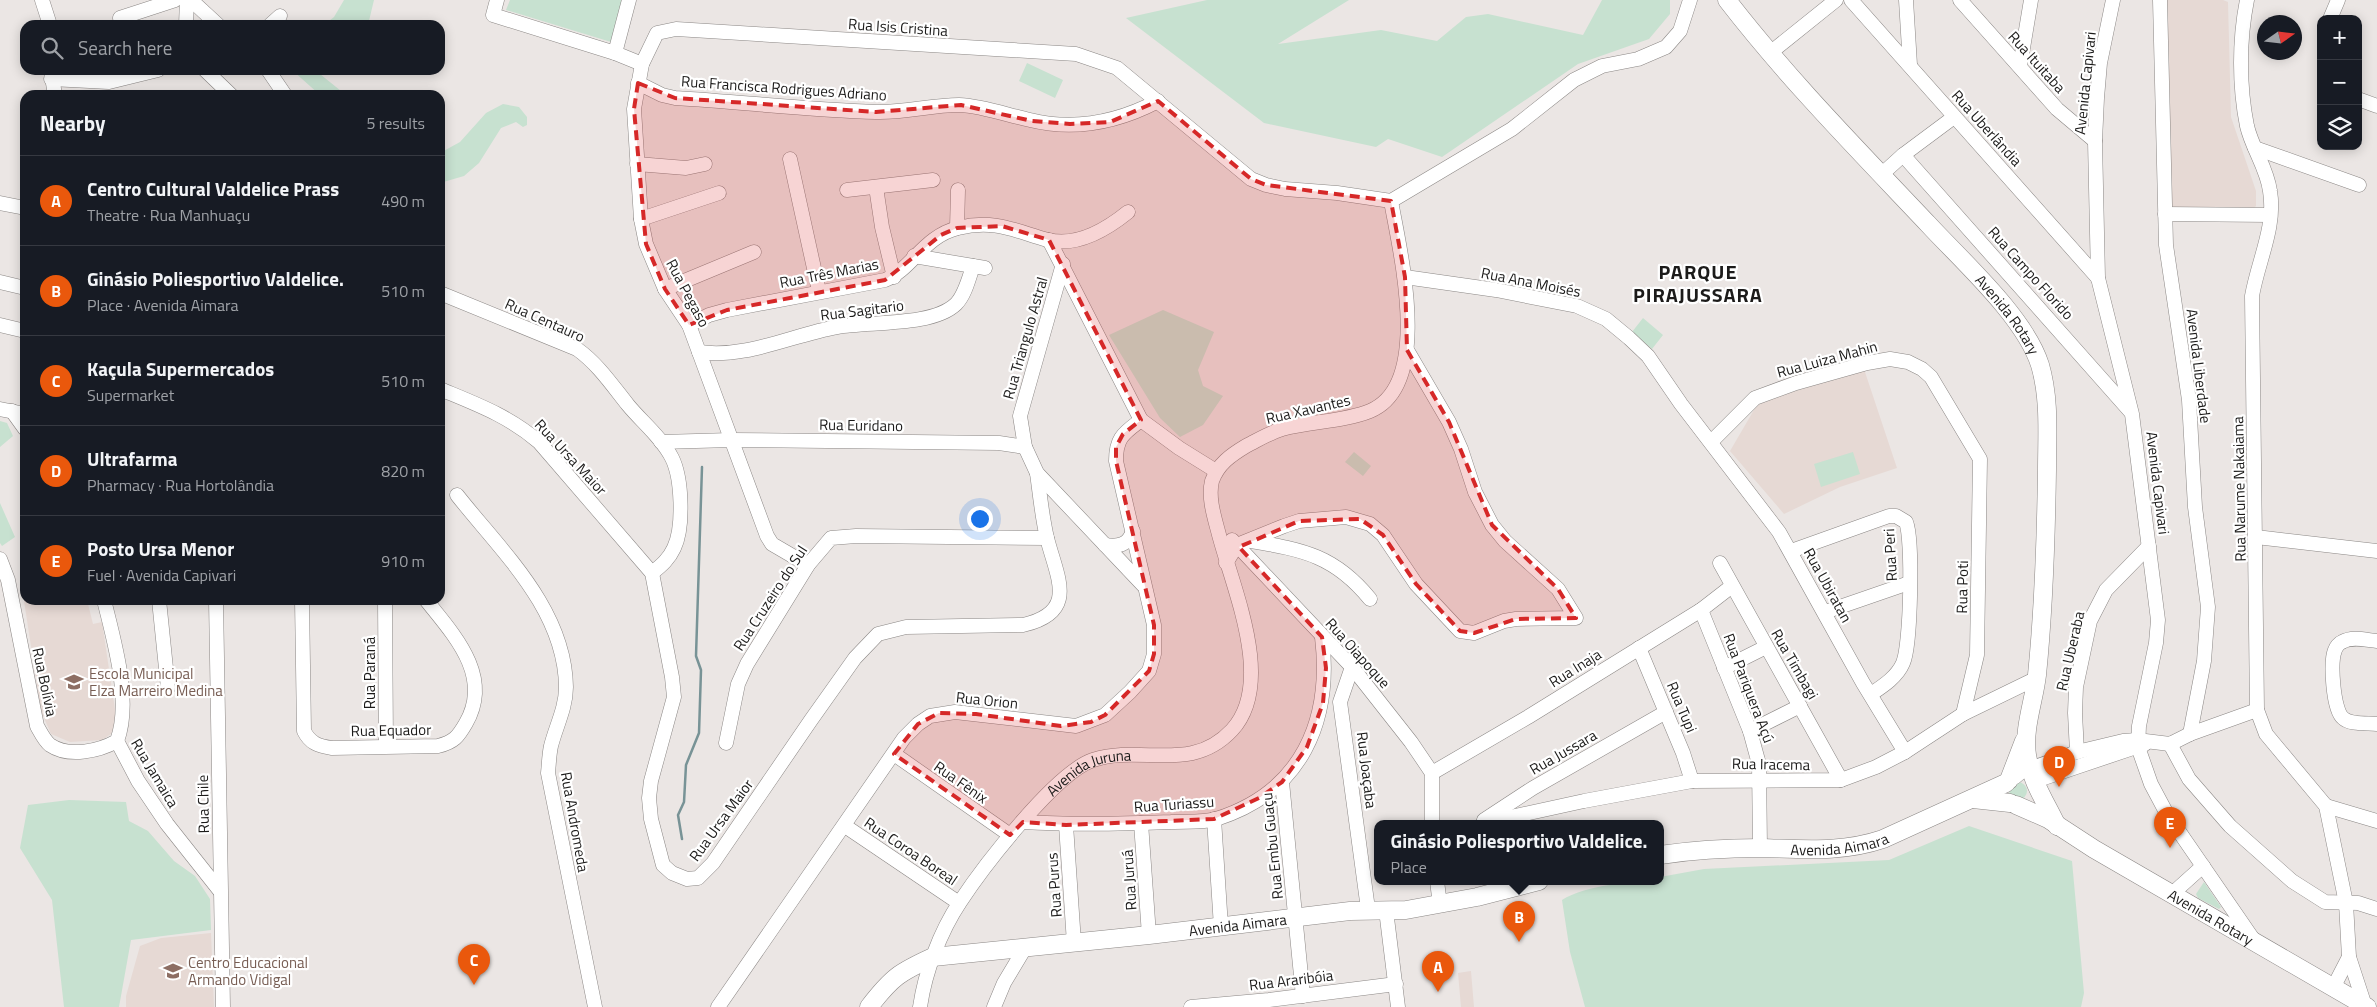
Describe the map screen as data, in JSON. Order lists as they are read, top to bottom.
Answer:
{
  "streets": {
    "main road": ["Avenida Rotary", "Avenida Aimara"],
    "street": [
      "Rua Isis Cristina",
      "Rua Ituitaba",
      "Avenida Capivari",
      "Rua Francisca Rodrigues Adriano",
      "Rua Uberlândia",
      "Rua Três Marias",
      "Rua Campo Florido",
      "Rua Ana Moisés",
      "Rua Pegaso",
      "Rua Sagitario",
      "Rua Centauro",
      "Rua Triangulo Astral",
      "Rua Luiza Mahin",
      "Avenida Liberdade",
      "Rua Xavantes",
      "Rua Euridano",
      "Rua Ursa Maior",
      "Rua Narume Nakaiama",
      "Rua Peri",
      "Rua Ubiratan",
      "Rua Poti",
      "Rua Cruzeiro do Sul",
      "Rua Uberaba",
      "Rua Oiapoque",
      "Rua Timbagi",
      "Rua Inaja",
      "Rua Paraná",
      "Rua Bolívia",
      "Rua Pariquera Açú",
      "Rua Orion",
      "Rua Tupi",
      "Rua Equador",
      "Rua Jussara",
      "Rua Iracema",
      "Rua Joaçaba",
      "Rua Jamaica",
      "Avenida Juruna",
      "Rua Fênix",
      "Rua Chile",
      "Rua Turiassu",
      "Rua Andromeda",
      "Rua Embu Guaçu",
      "Rua Coroa Boreal",
      "Rua Juruá",
      "Rua Purus",
      "Rua Araribóia"
    ]
  },
  "crossings": [
    ["Rua Isis Cristina", "Rua Francisca Rodrigues Adriano"],
    ["Rua Isis Cristina", "Rua Pegaso"],
    ["Rua Ituitaba", "Avenida Capivari"],
    ["Avenida Capivari", "Rua Uberlândia"],
    ["Avenida Capivari", "Rua Campo Florido"],
    ["Avenida Capivari", "Rua Uberaba"],
    ["Rua Francisca Rodrigues Adriano", "Rua Pegaso"],
    ["Rua Três Marias", "Rua Pegaso"],
    ["Rua Três Marias", "Rua Sagitario"],
    ["Rua Ana Moisés", "Rua Luiza Mahin"],
    ["Rua Ana Moisés", "Rua Ubiratan"],
    ["Rua Pegaso", "Rua Sagitario"],
    ["Rua Pegaso", "Rua Euridano"],
    ["Rua Pegaso", "Rua Cruzeiro do Sul"],
    ["Avenida Rotary", "Rua Narume Nakaiama"],
    ["Avenida Rotary", "Rua Iracema"],
    ["Avenida Rotary", "Avenida Aimara"],
    ["Rua Centauro", "Rua Euridano"],
    ["Rua Centauro", "Rua Ursa Maior"],
    ["Rua Triangulo Astral", "Rua Euridano"],
    ["Rua Triangulo Astral", "Rua Ursa Maior"],
    ["Rua Triangulo Astral", "Rua Orion"],
    ["Rua Luiza Mahin", "Rua Ubiratan"],
    ["Rua Luiza Mahin", "Rua Poti"],
    ["Rua Ursa Maior", "Rua Cruzeiro do Sul"],
    ["Rua Peri", "Rua Ubiratan"],
    ["Rua Ubiratan", "Rua Iracema"],
    ["Rua Poti", "Rua Iracema"],
    ["Rua Oiapoque", "Rua Inaja"],
    ["Rua Oiapoque", "Rua Joaçaba"],
    ["Rua Oiapoque", "Avenida Juruna"],
    ["Rua Oiapoque", "Rua Turiassu"],
    ["Rua Timbagi", "Rua Inaja"],
    ["Rua Timbagi", "Rua Iracema"],
    ["Rua Inaja", "Rua Pariquera Açú"],
    ["Rua Inaja", "Rua Tupi"],
    ["Rua Paraná", "Rua Equador"],
    ["Rua Bolívia", "Rua Jamaica"],
    ["Rua Pariquera Açú", "Rua Iracema"],
    ["Rua Pariquera Açú", "Avenida Aimara"],
    ["Rua Orion", "Rua Fênix"],
    ["Rua Orion", "Rua Coroa Boreal"],
    ["Rua Tupi", "Rua Jussara"],
    ["Rua Tupi", "Rua Iracema"],
    ["Rua Joaçaba", "Avenida Aimara"],
    ["Rua Jamaica", "Rua Chile"],
    ["Avenida Juruna", "Rua Fênix"],
    ["Avenida Juruna", "Rua Turiassu"],
    ["Avenida Juruna", "Avenida Aimara"],
    ["Avenida Juruna", "Rua Coroa Boreal"],
    ["Rua Turiassu", "Rua Embu Guaçu"],
    ["Rua Turiassu", "Rua Juruá"],
    ["Rua Turiassu", "Rua Purus"],
    ["Avenida Aimara", "Rua Embu Guaçu"],
    ["Avenida Aimara", "Rua Juruá"],
    ["Avenida Aimara", "Rua Purus"],
    ["Rua Embu Guaçu", "Rua Araribóia"]
  ],
  "districts": ["PARQUE PIRAJUSSARA"],
  "places": {
    "school or university": ["Escola Municipal Elza Marreiro Medina", "Centro Educacional Armando Vidigal"]
  },
  "north": "right",
  "page": {
    "map_buttons": ["+", "−"],
    "search": "Search here",
    "heading": ["Nearby", "5 results"],
    "list": [
      {
        "mark": "A",
        "name": "Centro Cultural Valdelice Prass",
        "note": "Theatre · Rua Manhuaçu",
        "value": "490 m"
      },
      {
        "mark": "B",
        "name": "Ginásio Poliesportivo Valdelice.",
        "note": "Place · Avenida Aimara",
        "value": "510 m"
      },
      {
        "mark": "C",
        "name": "Kaçula Supermercados",
        "note": "Supermarket",
        "value": "510 m"
      },
      {
        "mark": "D",
        "name": "Ultrafarma",
        "note": "Pharmacy · Rua Hortolândia",
        "value": "820 m"
      },
      {
        "mark": "E",
        "name": "Posto Ursa Menor",
        "note": "Fuel · Avenida Capivari",
        "value": "910 m"
      }
    ],
    "pins": [
      "D",
      "E",
      "B",
      "C",
      "A"
    ],
    "popup": ["Ginásio Poliesportivo Valdelice.", "Place"]
  }
}
